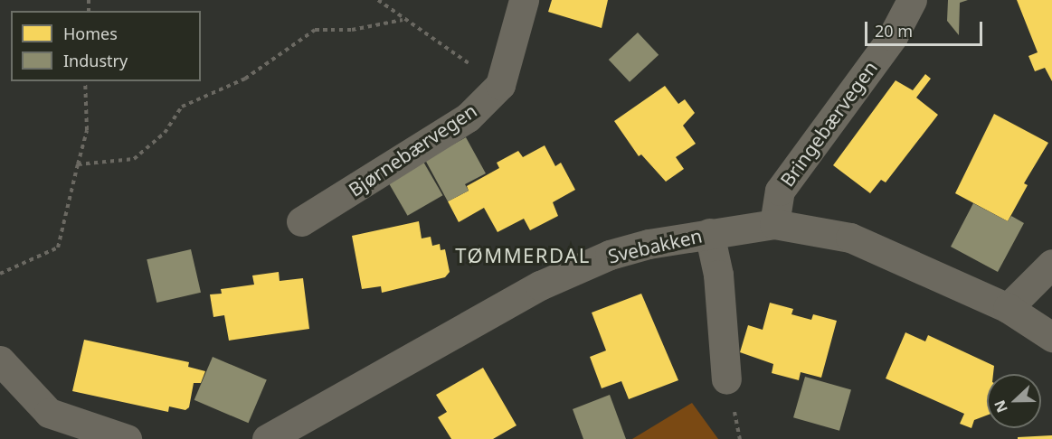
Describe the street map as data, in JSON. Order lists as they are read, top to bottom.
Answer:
{
  "streets": {
    "street": ["Bringebærvegen", "Bjørnebærvegen", "Svebakken"]
  },
  "crossings": [
    ["Bringebærvegen", "Svebakken"]
  ],
  "districts": ["TØMMERDAL"],
  "legend": ["Homes", "Industry"],
  "scale_bar": "20 m",
  "north": "left"
}
